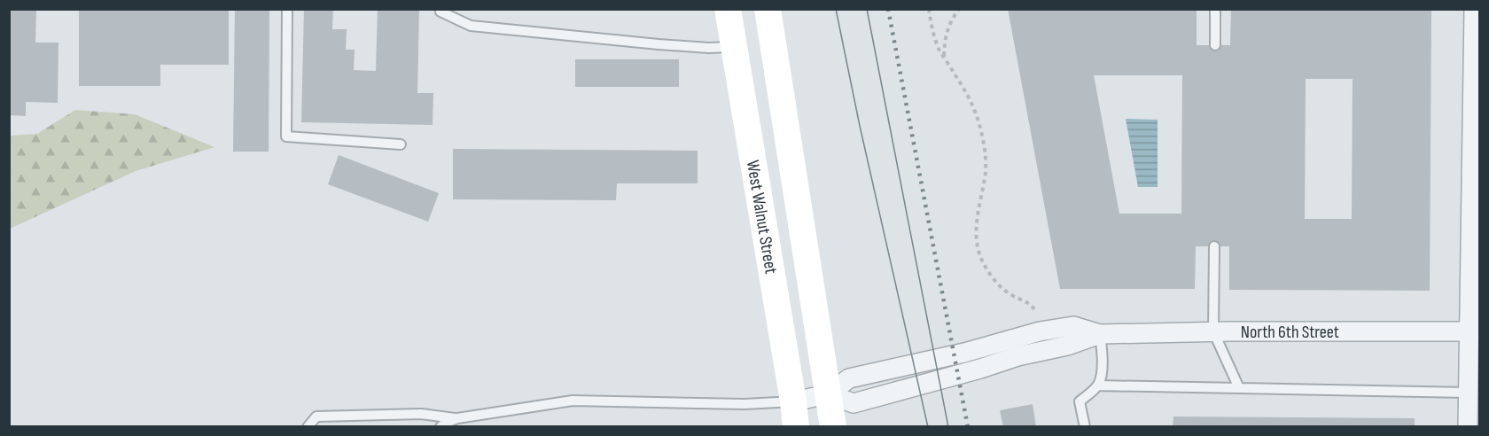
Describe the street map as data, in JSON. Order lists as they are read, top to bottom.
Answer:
{
  "streets": {
    "main road": ["West Walnut Street"],
    "street": ["North 6th Street"]
  },
  "crossings": [
    ["West Walnut Street", "North 6th Street"]
  ]
}
